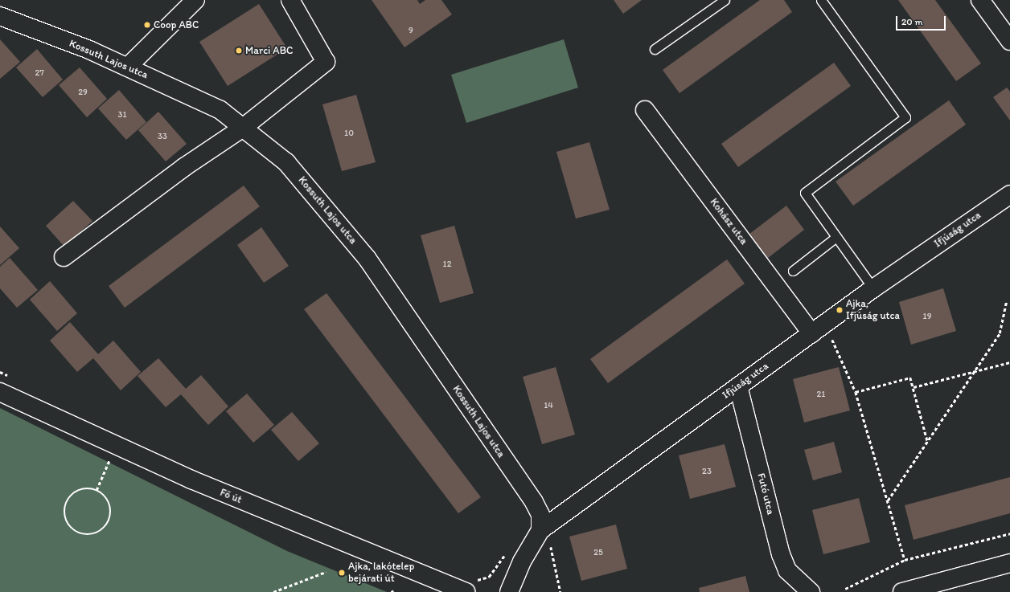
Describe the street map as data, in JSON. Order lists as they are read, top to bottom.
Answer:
{
  "streets": {
    "street": [
      "Kossuth Lajos utca",
      "Kohász utca",
      "Ifjúság utca",
      "Futó utca",
      "Fő út"
    ]
  },
  "crossings": [
    ["Kossuth Lajos utca", "Ifjúság utca"],
    ["Kohász utca", "Ifjúság utca"],
    ["Ifjúság utca", "Futó utca"]
  ],
  "places": [
    "Coop ABC",
    "Marci ABC",
    "Ajka, Ifjúság utca",
    "Ajka, lakótelep bejárati út"
  ],
  "house_numbers": [
    "9",
    "27",
    "29",
    "31",
    "10",
    "33",
    "12",
    "19",
    "21",
    "14",
    "23",
    "25"
  ],
  "scale_bar": "20 m"
}
